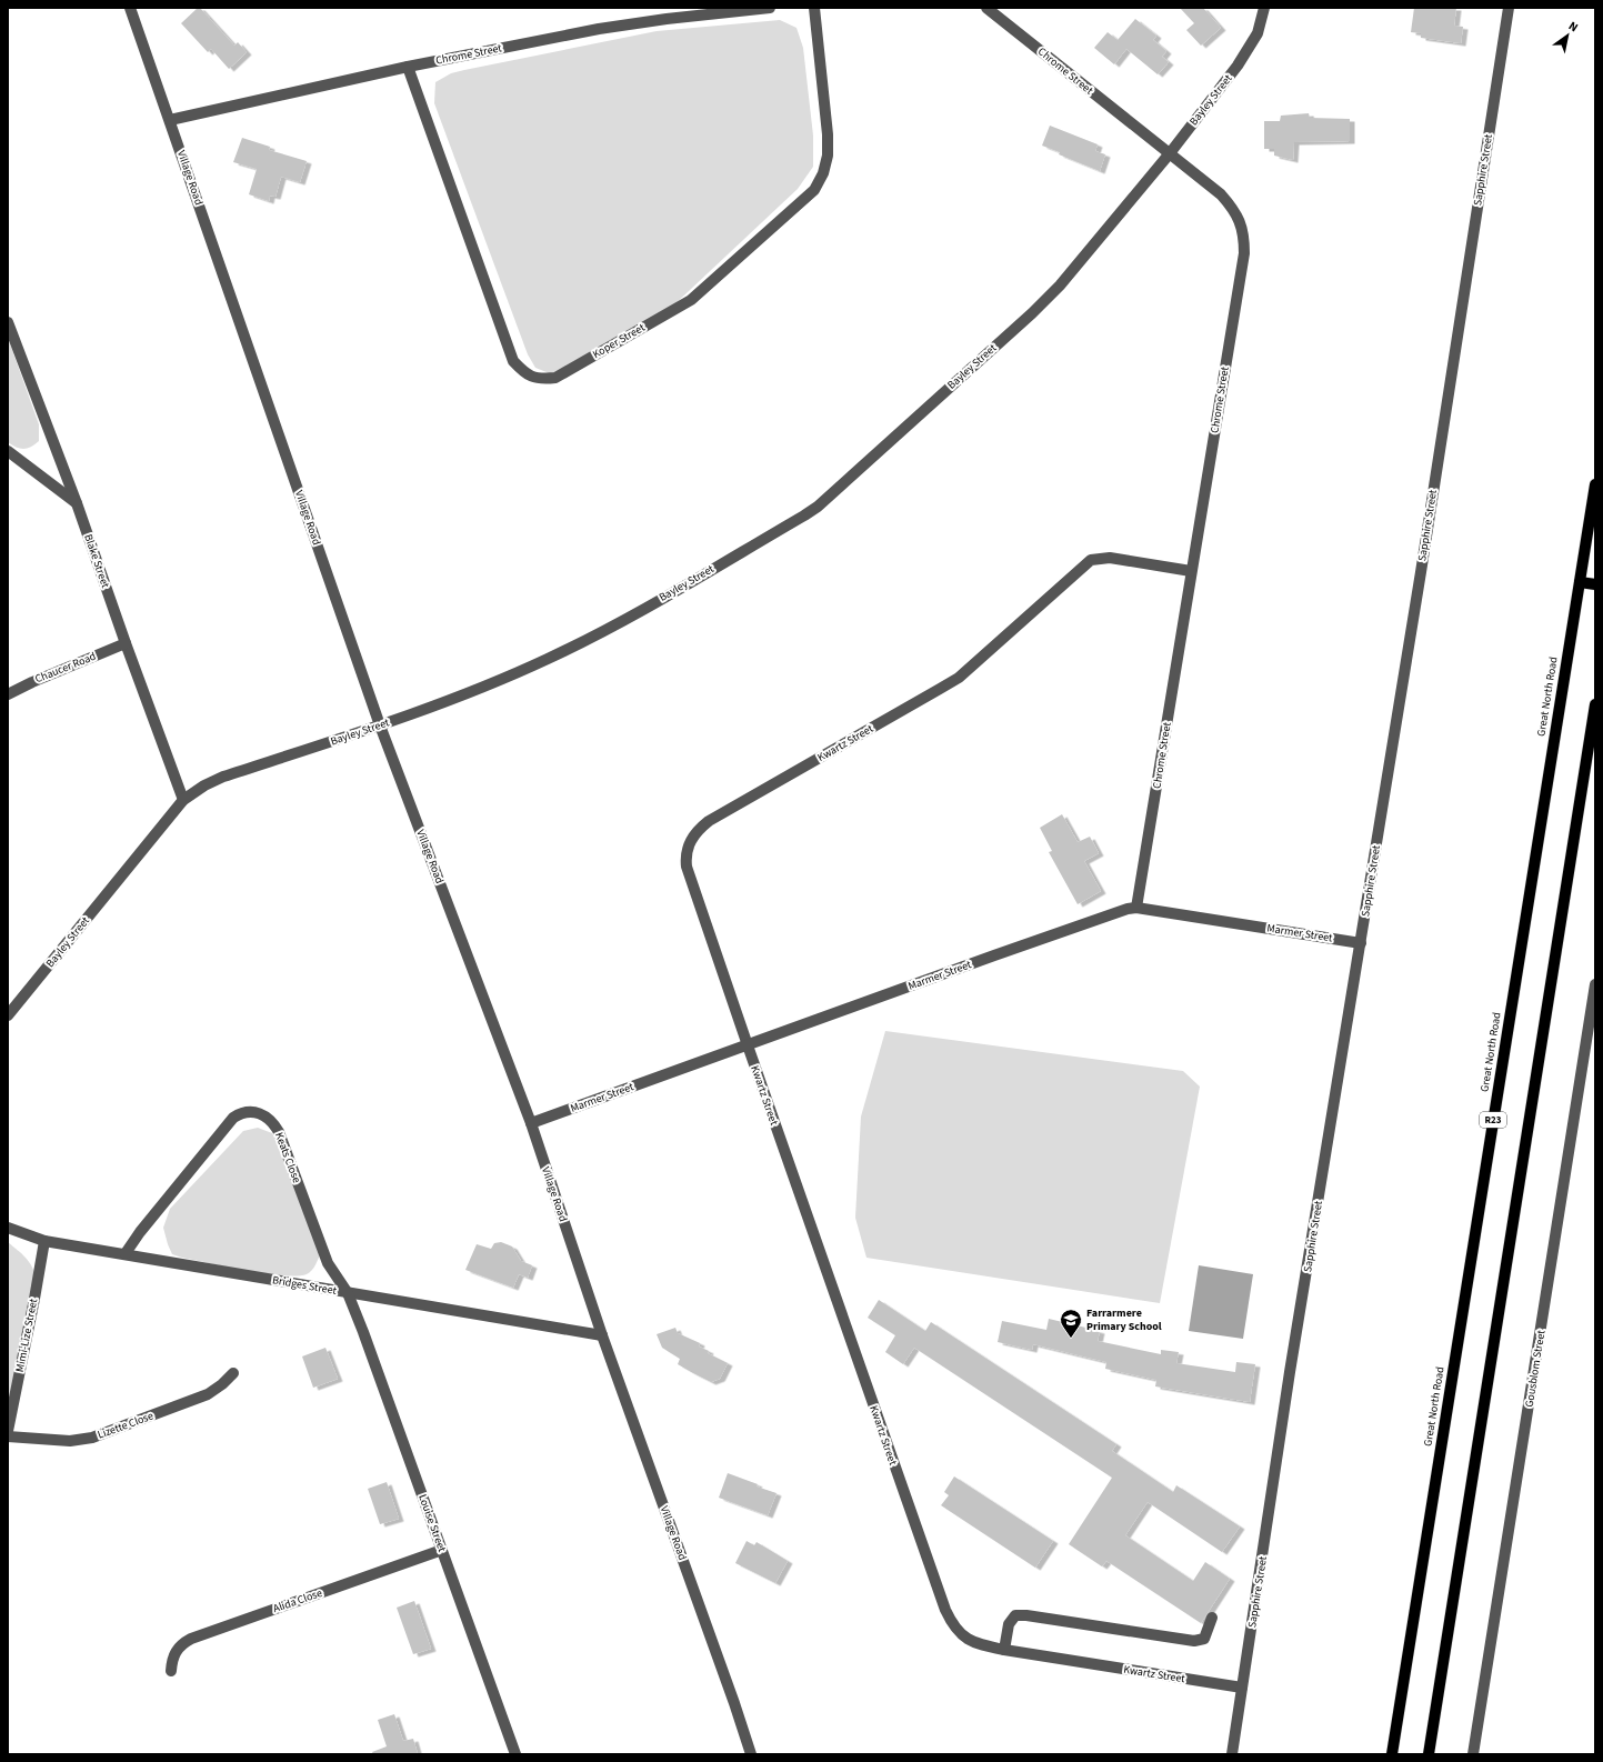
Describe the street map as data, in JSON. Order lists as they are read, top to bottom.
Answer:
{
  "streets": {
    "main road": ["Great North Road", "R23"],
    "street": [
      "Chrome Street",
      "Bayley Street",
      "Sapphire Street",
      "Village Road",
      "Koper Street",
      "Blake Street",
      "Chaucer Road",
      "Kwartz Street",
      "Marmer Street",
      "Keats Close",
      "Bridges Street",
      "Mimi-Lize Street",
      "Gousblom Street",
      "Lizette Close",
      "Louise Street",
      "Alida Close"
    ]
  },
  "crossings": [
    ["Chrome Street", "Bayley Street"],
    ["Chrome Street", "Village Road"],
    ["Chrome Street", "Koper Street"],
    ["Chrome Street", "Kwartz Street"],
    ["Chrome Street", "Marmer Street"],
    ["Bayley Street", "Village Road"],
    ["Bayley Street", "Blake Street"],
    ["Sapphire Street", "Kwartz Street"],
    ["Sapphire Street", "Marmer Street"],
    ["Village Road", "Marmer Street"],
    ["Village Road", "Bridges Street"],
    ["Blake Street", "Chaucer Road"],
    ["Kwartz Street", "Marmer Street"],
    ["Keats Close", "Bridges Street"],
    ["Keats Close", "Louise Street"],
    ["Bridges Street", "Mimi-Lize Street"],
    ["Bridges Street", "Louise Street"],
    ["Louise Street", "Alida Close"]
  ],
  "places": {
    "school or university": ["Farrarmere Primary School"]
  },
  "north": "top right"
}
